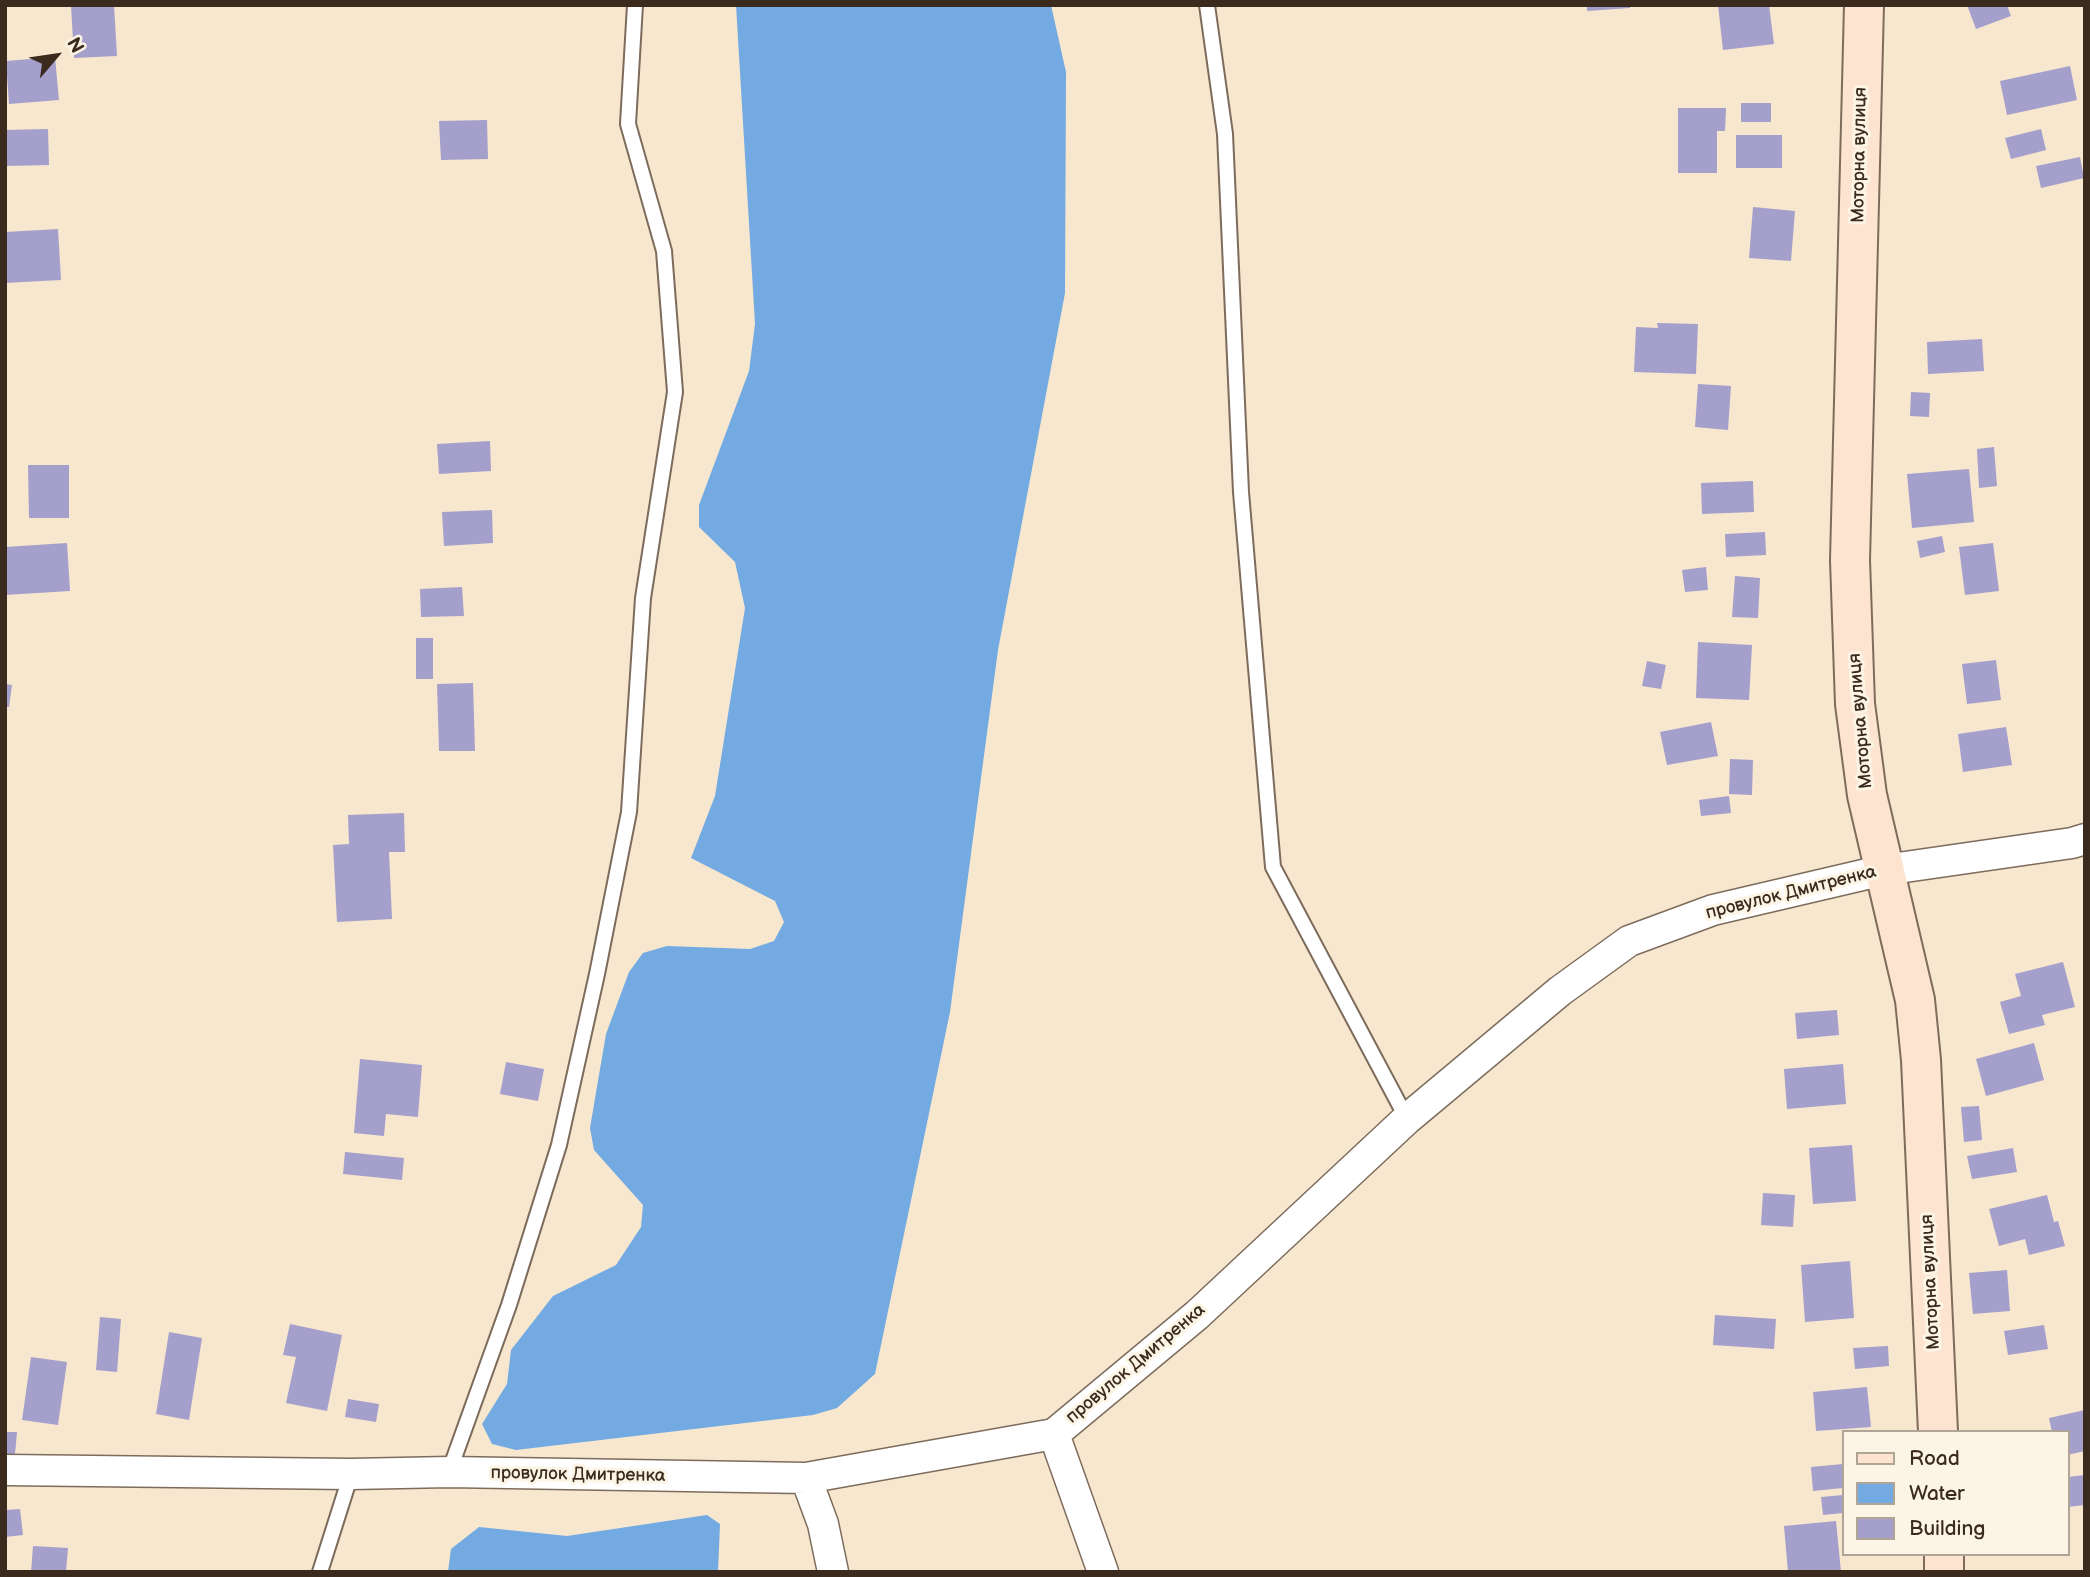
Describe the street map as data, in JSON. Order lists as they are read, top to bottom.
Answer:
{
  "streets": {
    "street": ["Моторна вулиця", "провулок Дмитренка"]
  },
  "crossings": [
    ["Моторна вулиця", "провулок Дмитренка"]
  ],
  "legend": ["Road", "Water", "Building"],
  "north": "top right"
}
